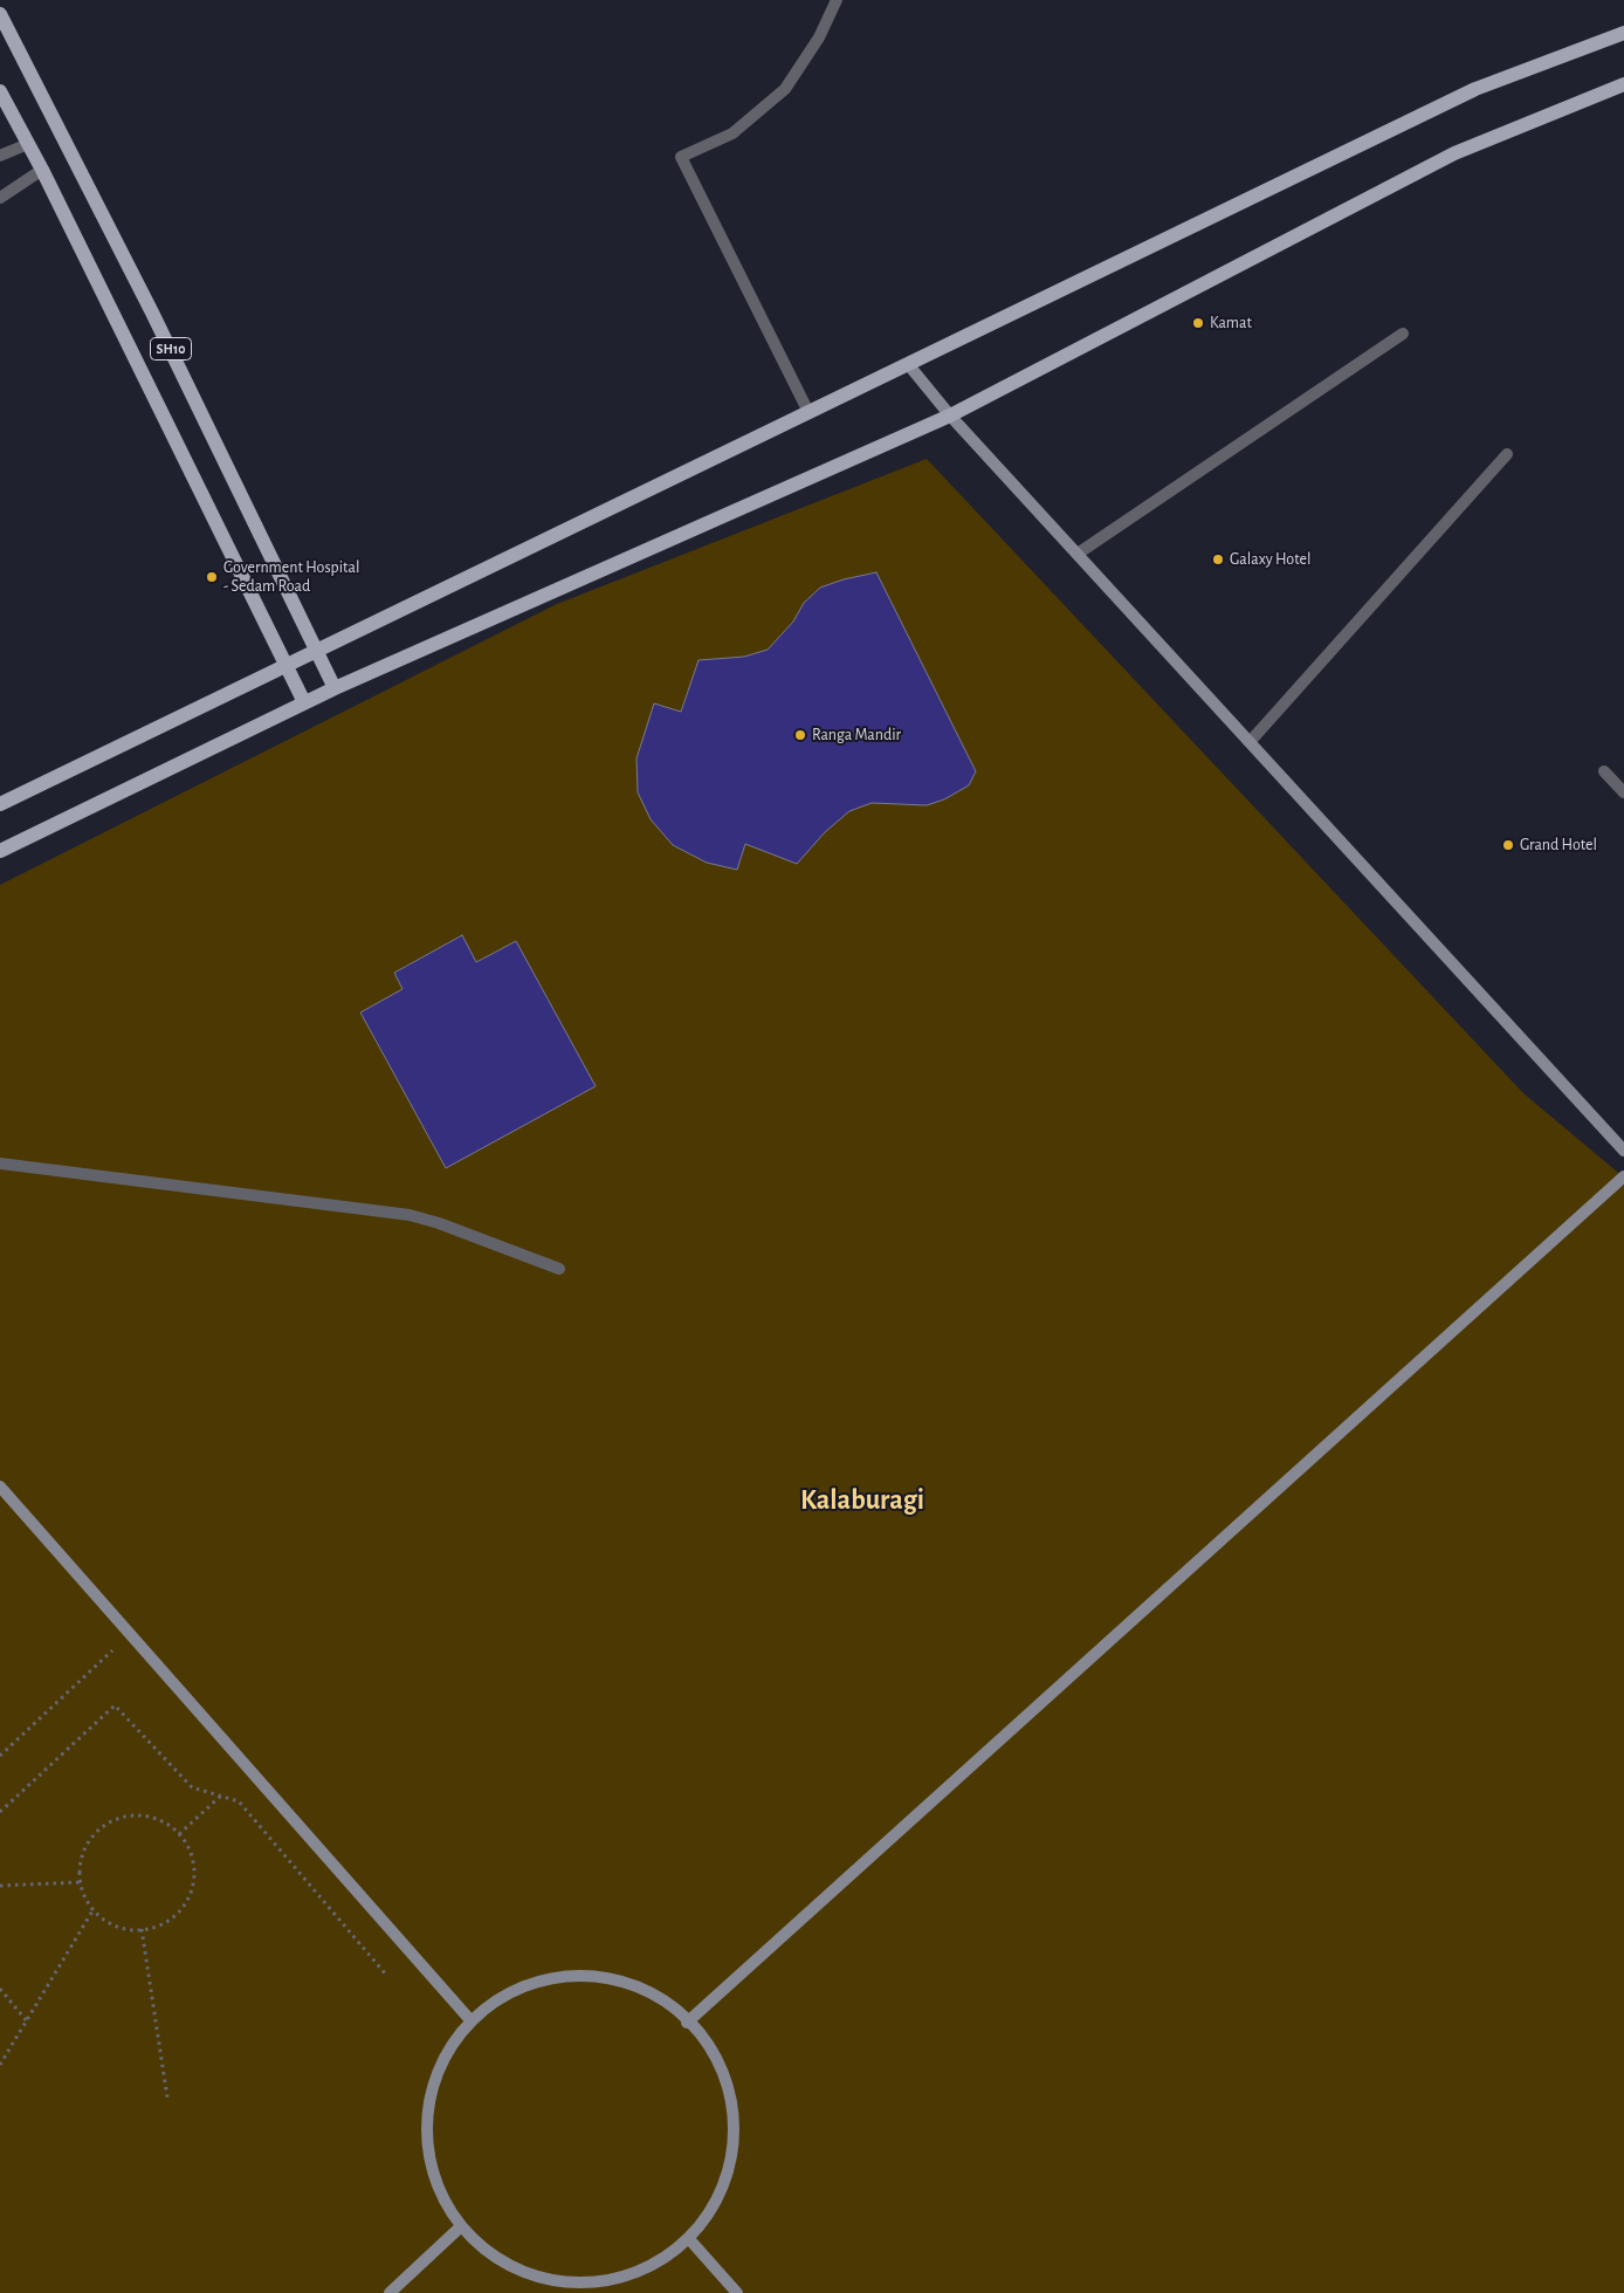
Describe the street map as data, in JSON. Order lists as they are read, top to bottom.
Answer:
{
  "streets": {
    "main road": ["SH10"]
  },
  "districts": ["Kalaburagi"],
  "places": [
    "Kamat",
    "Galaxy Hotel",
    "Government Hospital - Sedam Road",
    "Ranga Mandir",
    "Grand Hotel"
  ]
}
